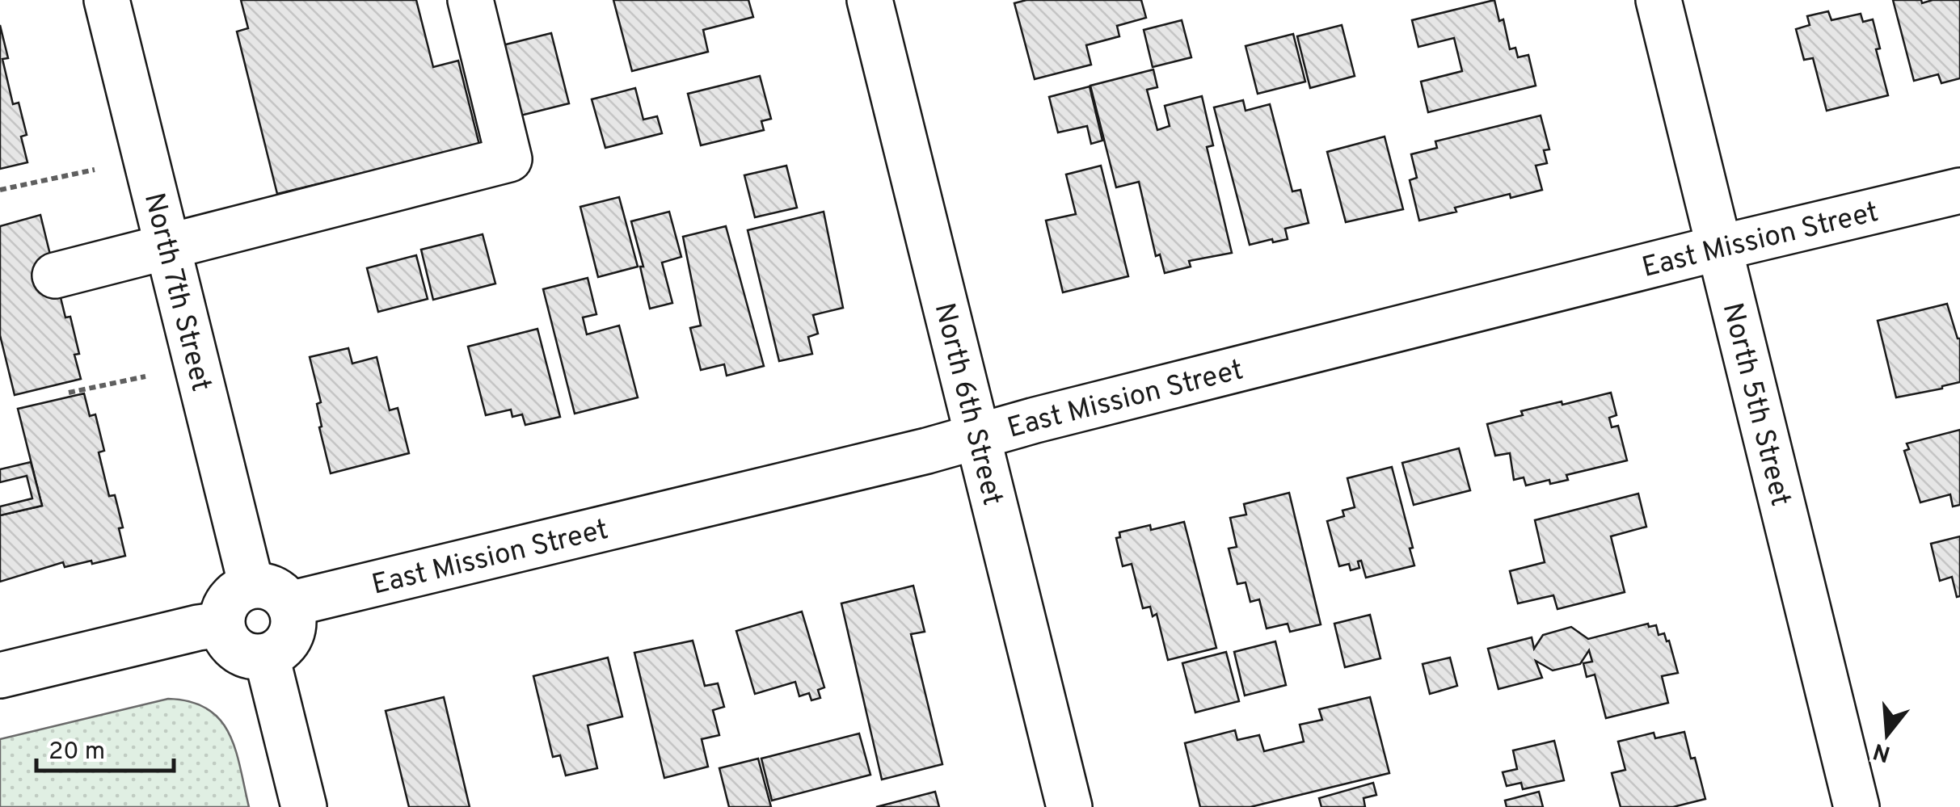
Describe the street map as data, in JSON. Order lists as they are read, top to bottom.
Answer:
{
  "streets": {
    "street": [
      "East Mission Street",
      "North 7th Street",
      "North 6th Street",
      "North 5th Street"
    ]
  },
  "crossings": [
    ["East Mission Street", "North 7th Street"],
    ["East Mission Street", "North 6th Street"],
    ["East Mission Street", "North 5th Street"]
  ],
  "scale_bar": "20 m",
  "north": "bottom"
}
